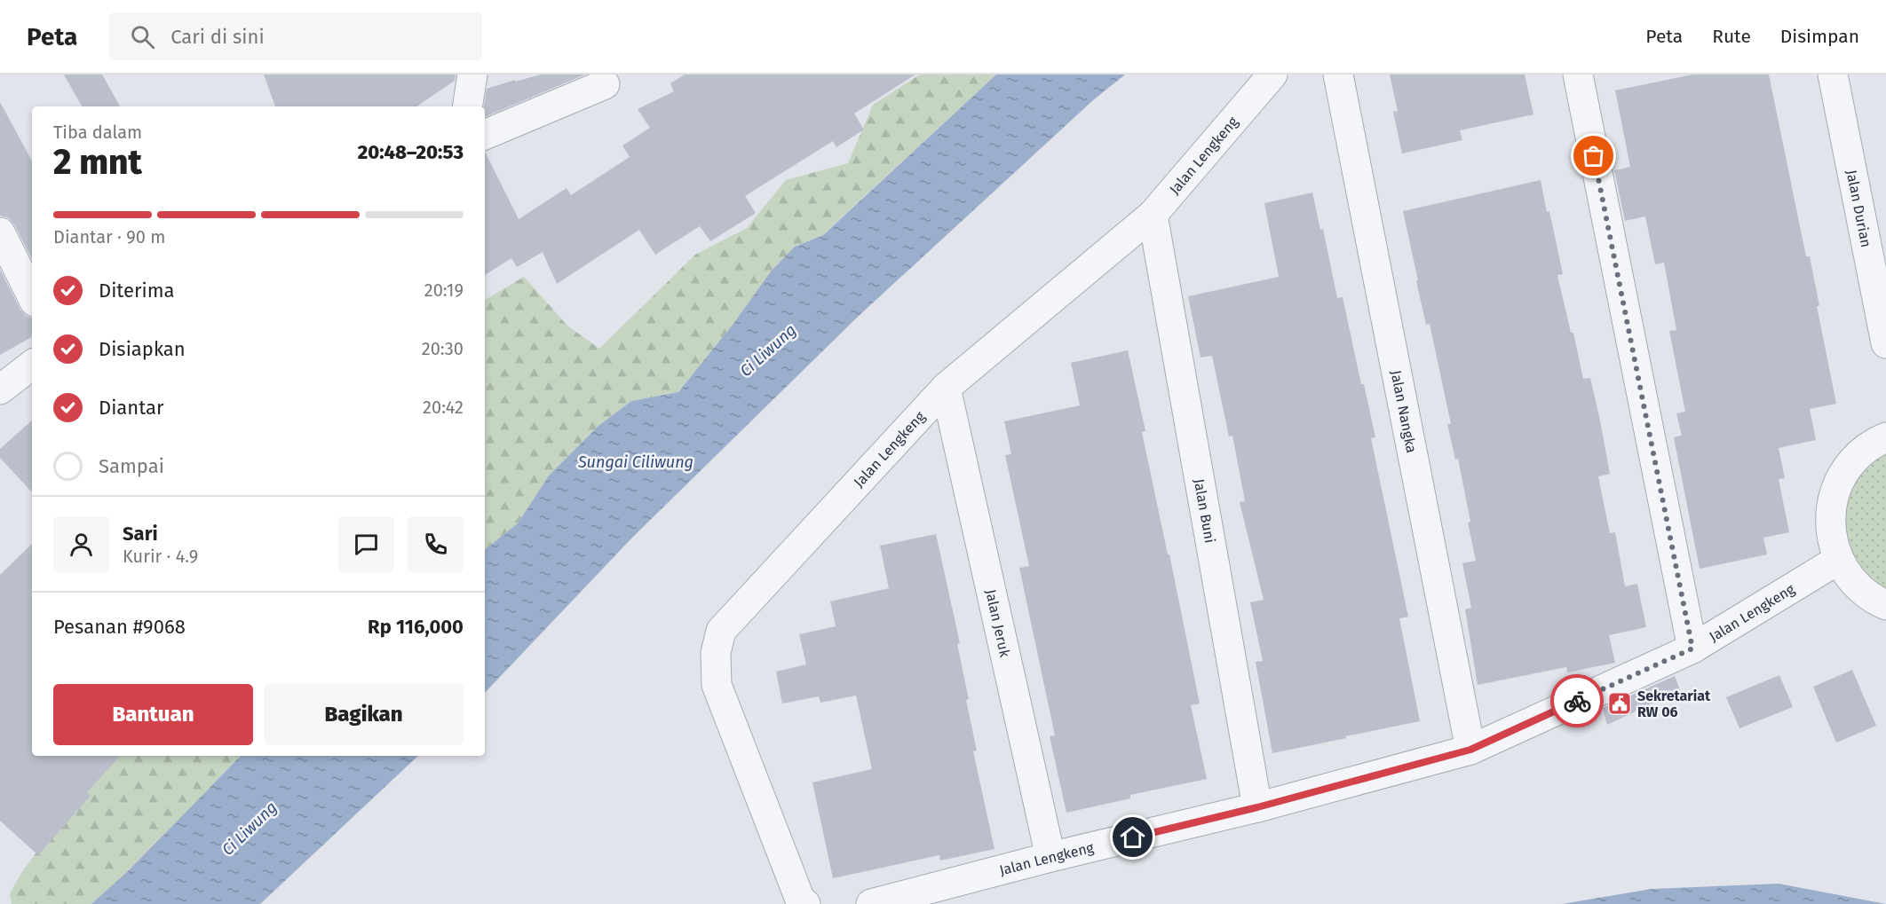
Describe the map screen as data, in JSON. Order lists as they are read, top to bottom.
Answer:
{
  "streets": {
    "street": [
      "Jalan Lengkeng",
      "Jalan Durian",
      "Jalan Nangka",
      "Jalan Buni",
      "Jalan Jeruk"
    ]
  },
  "crossings": [
    ["Jalan Lengkeng", "Jalan Nangka"],
    ["Jalan Lengkeng", "Jalan Buni"],
    ["Jalan Lengkeng", "Jalan Jeruk"]
  ],
  "water": ["Ci Liwung", "Sungai Ciliwung"],
  "places": {
    "public building": ["Sekretariat RW 06"]
  },
  "page": {
    "header": "Peta",
    "search": "Cari di sini",
    "nav": ["Peta", "Rute", "Disimpan"],
    "heading": ["2 mnt", "Tiba dalam", "20:48–20:53"],
    "panel": [
      "Sari",
      "Kurir · 4.9",
      "Pesanan #9068",
      "Rp 116,000"
    ],
    "bar": "Diantar · 90 m",
    "list": [
      ["Diterima", "20:19"],
      ["Disiapkan", "20:30"],
      ["Diantar", "20:42"],
      "Sampai"
    ],
    "buttons": ["Bantuan", "Bagikan"]
  }
}
